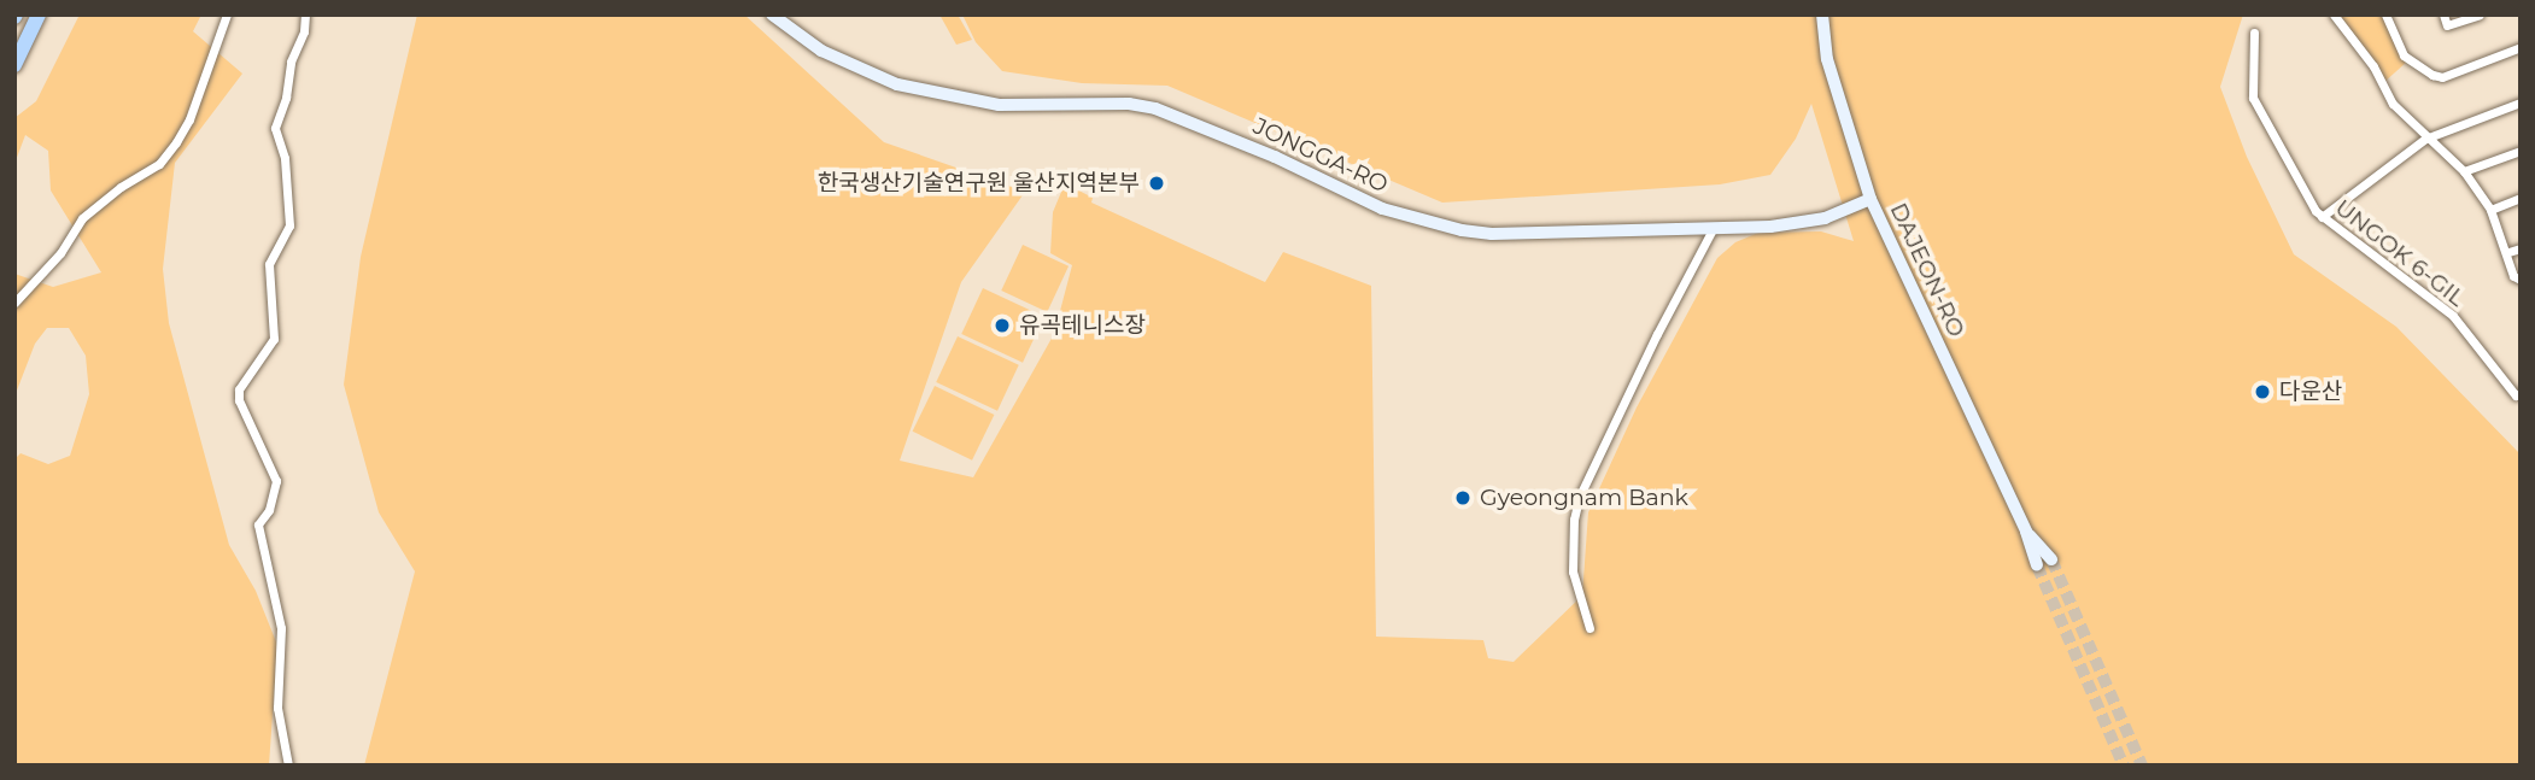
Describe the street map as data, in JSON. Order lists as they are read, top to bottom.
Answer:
{
  "streets": {
    "main road": ["JONGGA-RO", "DAJEON-RO"],
    "street": ["UNGOK 6-GIL"]
  },
  "crossings": [
    ["JONGGA-RO", "DAJEON-RO"]
  ],
  "places": [
    "한국생산기술연구원 울산지역본부",
    "유곡테니스장",
    "다운산",
    "Gyeongnam Bank"
  ]
}
